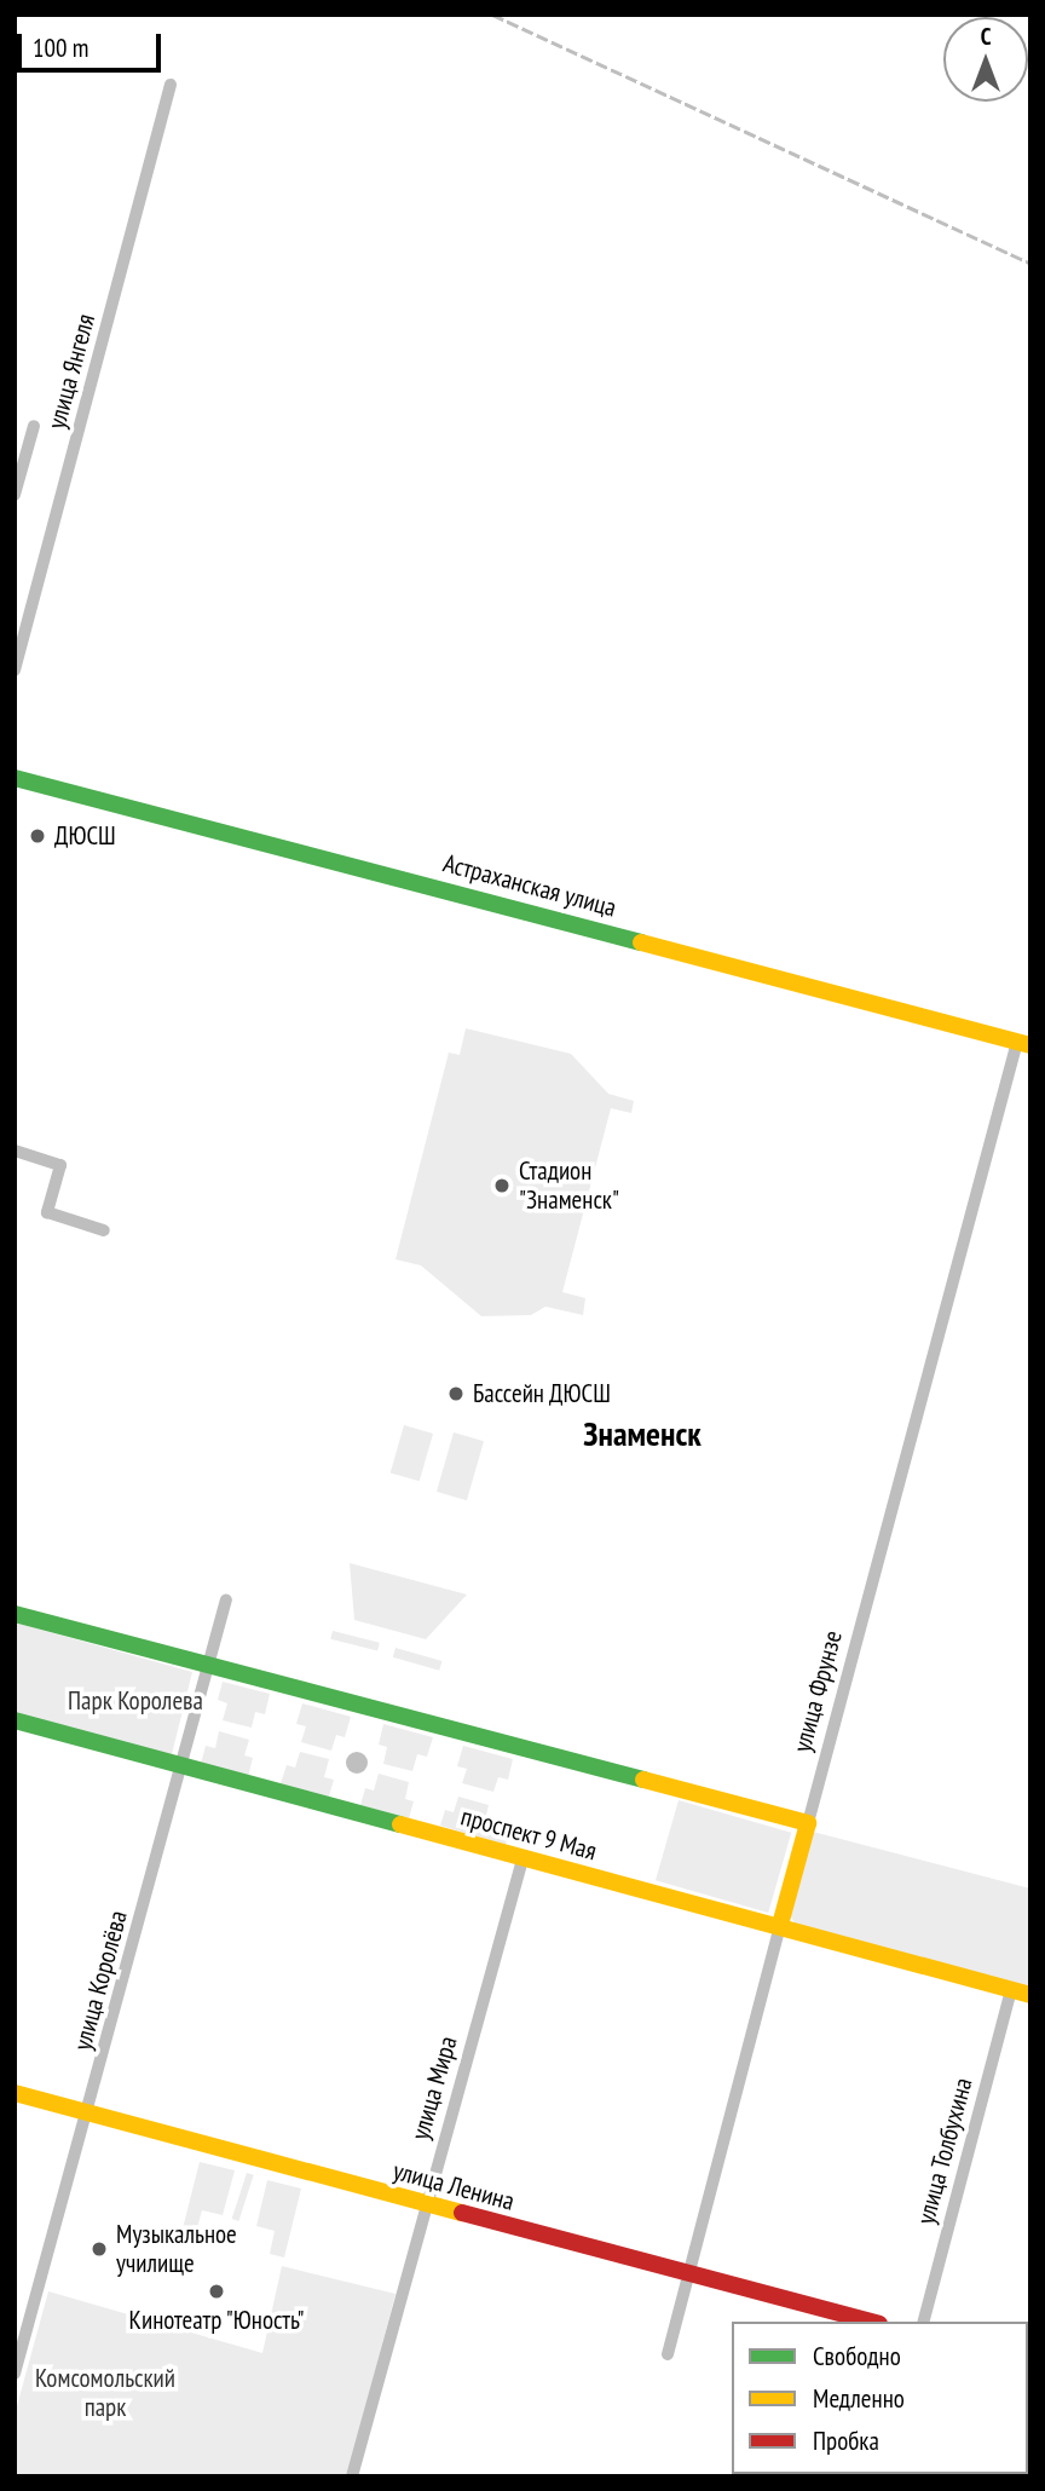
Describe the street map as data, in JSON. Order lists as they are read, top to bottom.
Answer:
{
  "streets": {
    "street": [
      "улица Янгеля",
      "Астраханская улица",
      "улица Фрунзе",
      "проспект 9 Мая",
      "улица Королёва",
      "улица Мира",
      "улица Толбухина",
      "улица Ленина"
    ]
  },
  "crossings": [
    ["Астраханская улица", "улица Фрунзе"],
    ["улица Фрунзе", "проспект 9 Мая"],
    ["улица Фрунзе", "улица Ленина"],
    ["проспект 9 Мая", "улица Королёва"],
    ["проспект 9 Мая", "улица Мира"],
    ["проспект 9 Мая", "улица Толбухина"],
    ["улица Королёва", "улица Ленина"],
    ["улица Мира", "улица Ленина"]
  ],
  "districts": ["Знаменск"],
  "parks": ["Парк Королева", "Комсомольский парк"],
  "places": [
    "ДЮСШ",
    "Стадион \"Знаменск\"",
    "Бассейн ДЮСШ",
    "Музыкальное училище",
    "Кинотеатр \"Юность\""
  ],
  "legend": ["Свободно", "Медленно", "Пробка"],
  "scale_bar": "100 m",
  "north": "top"
}
